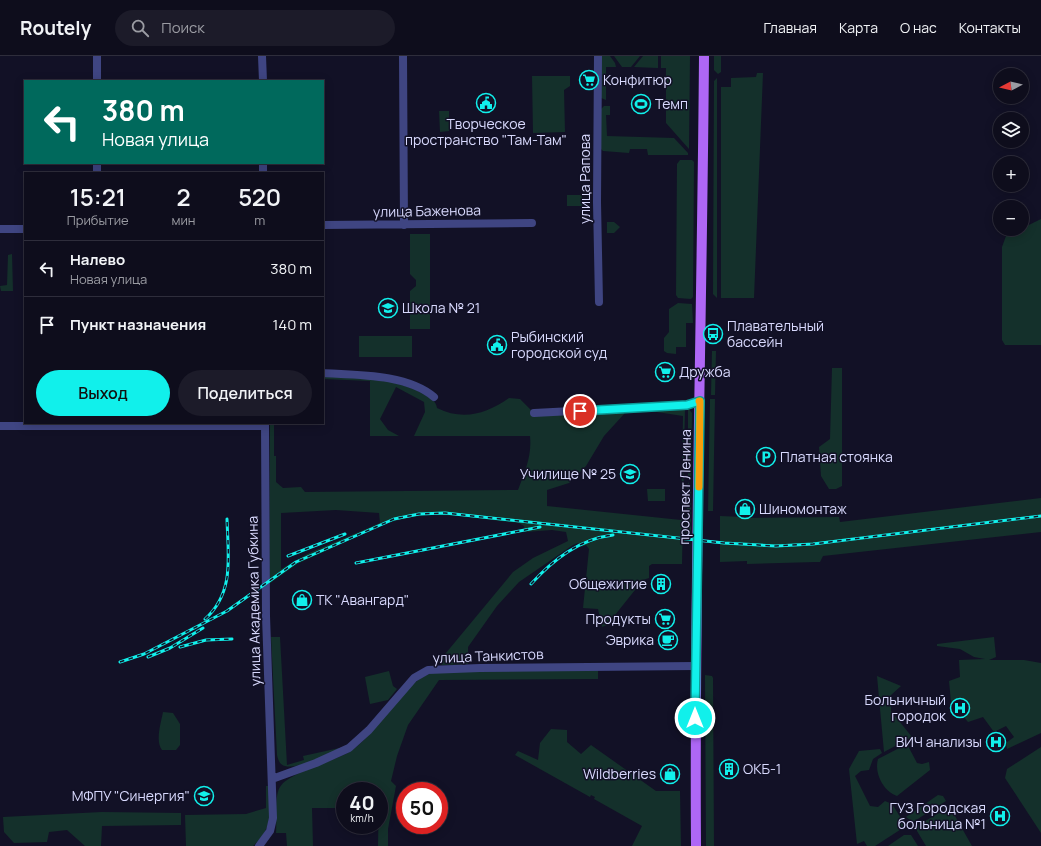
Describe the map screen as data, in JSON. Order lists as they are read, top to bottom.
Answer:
{
  "streets": {
    "main road": ["проспект Ленина"],
    "street": [
      "улица Рапова",
      "улица Баженова",
      "улица Академика Губкина",
      "улица Танкистов"
    ]
  },
  "crossings": [
    ["проспект Ленина", "улица Танкистов"],
    ["улица Академика Губкина", "улица Танкистов"]
  ],
  "places": {
    "supermarket": ["Конфитюр", "Дружба", "Продукты"],
    "public building": ["Творческое пространство \"Там-Там\"", "Рыбинский городской суд"],
    "sports": ["Темп"],
    "school or university": ["Школа № 21", "Училище № 25", "МФПУ \"Синергия\""],
    "bus stop": ["Плавательный бассейн"],
    "parking": ["Платная стоянка"],
    "shop": ["Шиномонтаж", "ТК \"Авангард\"", "Wildberries"],
    "building": ["Общежитие", "ОКБ-1"],
    "cafe": ["Эврика"],
    "hospital": ["Больничный городок", "ВИЧ анализы", "ГУЗ Городская больница №1"]
  },
  "north": "left",
  "page": {
    "header": "Routely",
    "search": "Поиск",
    "nav": [
      "Главная",
      "Карта",
      "О нас",
      "Контакты"
    ],
    "map_buttons": ["+", "−"],
    "turn": ["380 m", "Новая улица"],
    "eta": [
      "15:21",
      "Прибытие",
      "2",
      "мин",
      "520",
      "m"
    ],
    "list": [
      {
        "name": "Налево",
        "note": "Новая улица",
        "value": "380 m"
      },
      {
        "name": "Пункт назначения",
        "value": "140 m"
      }
    ],
    "buttons": ["Выход", "Поделиться"],
    "speed": "40 km/h",
    "limit": "50"
  }
}
